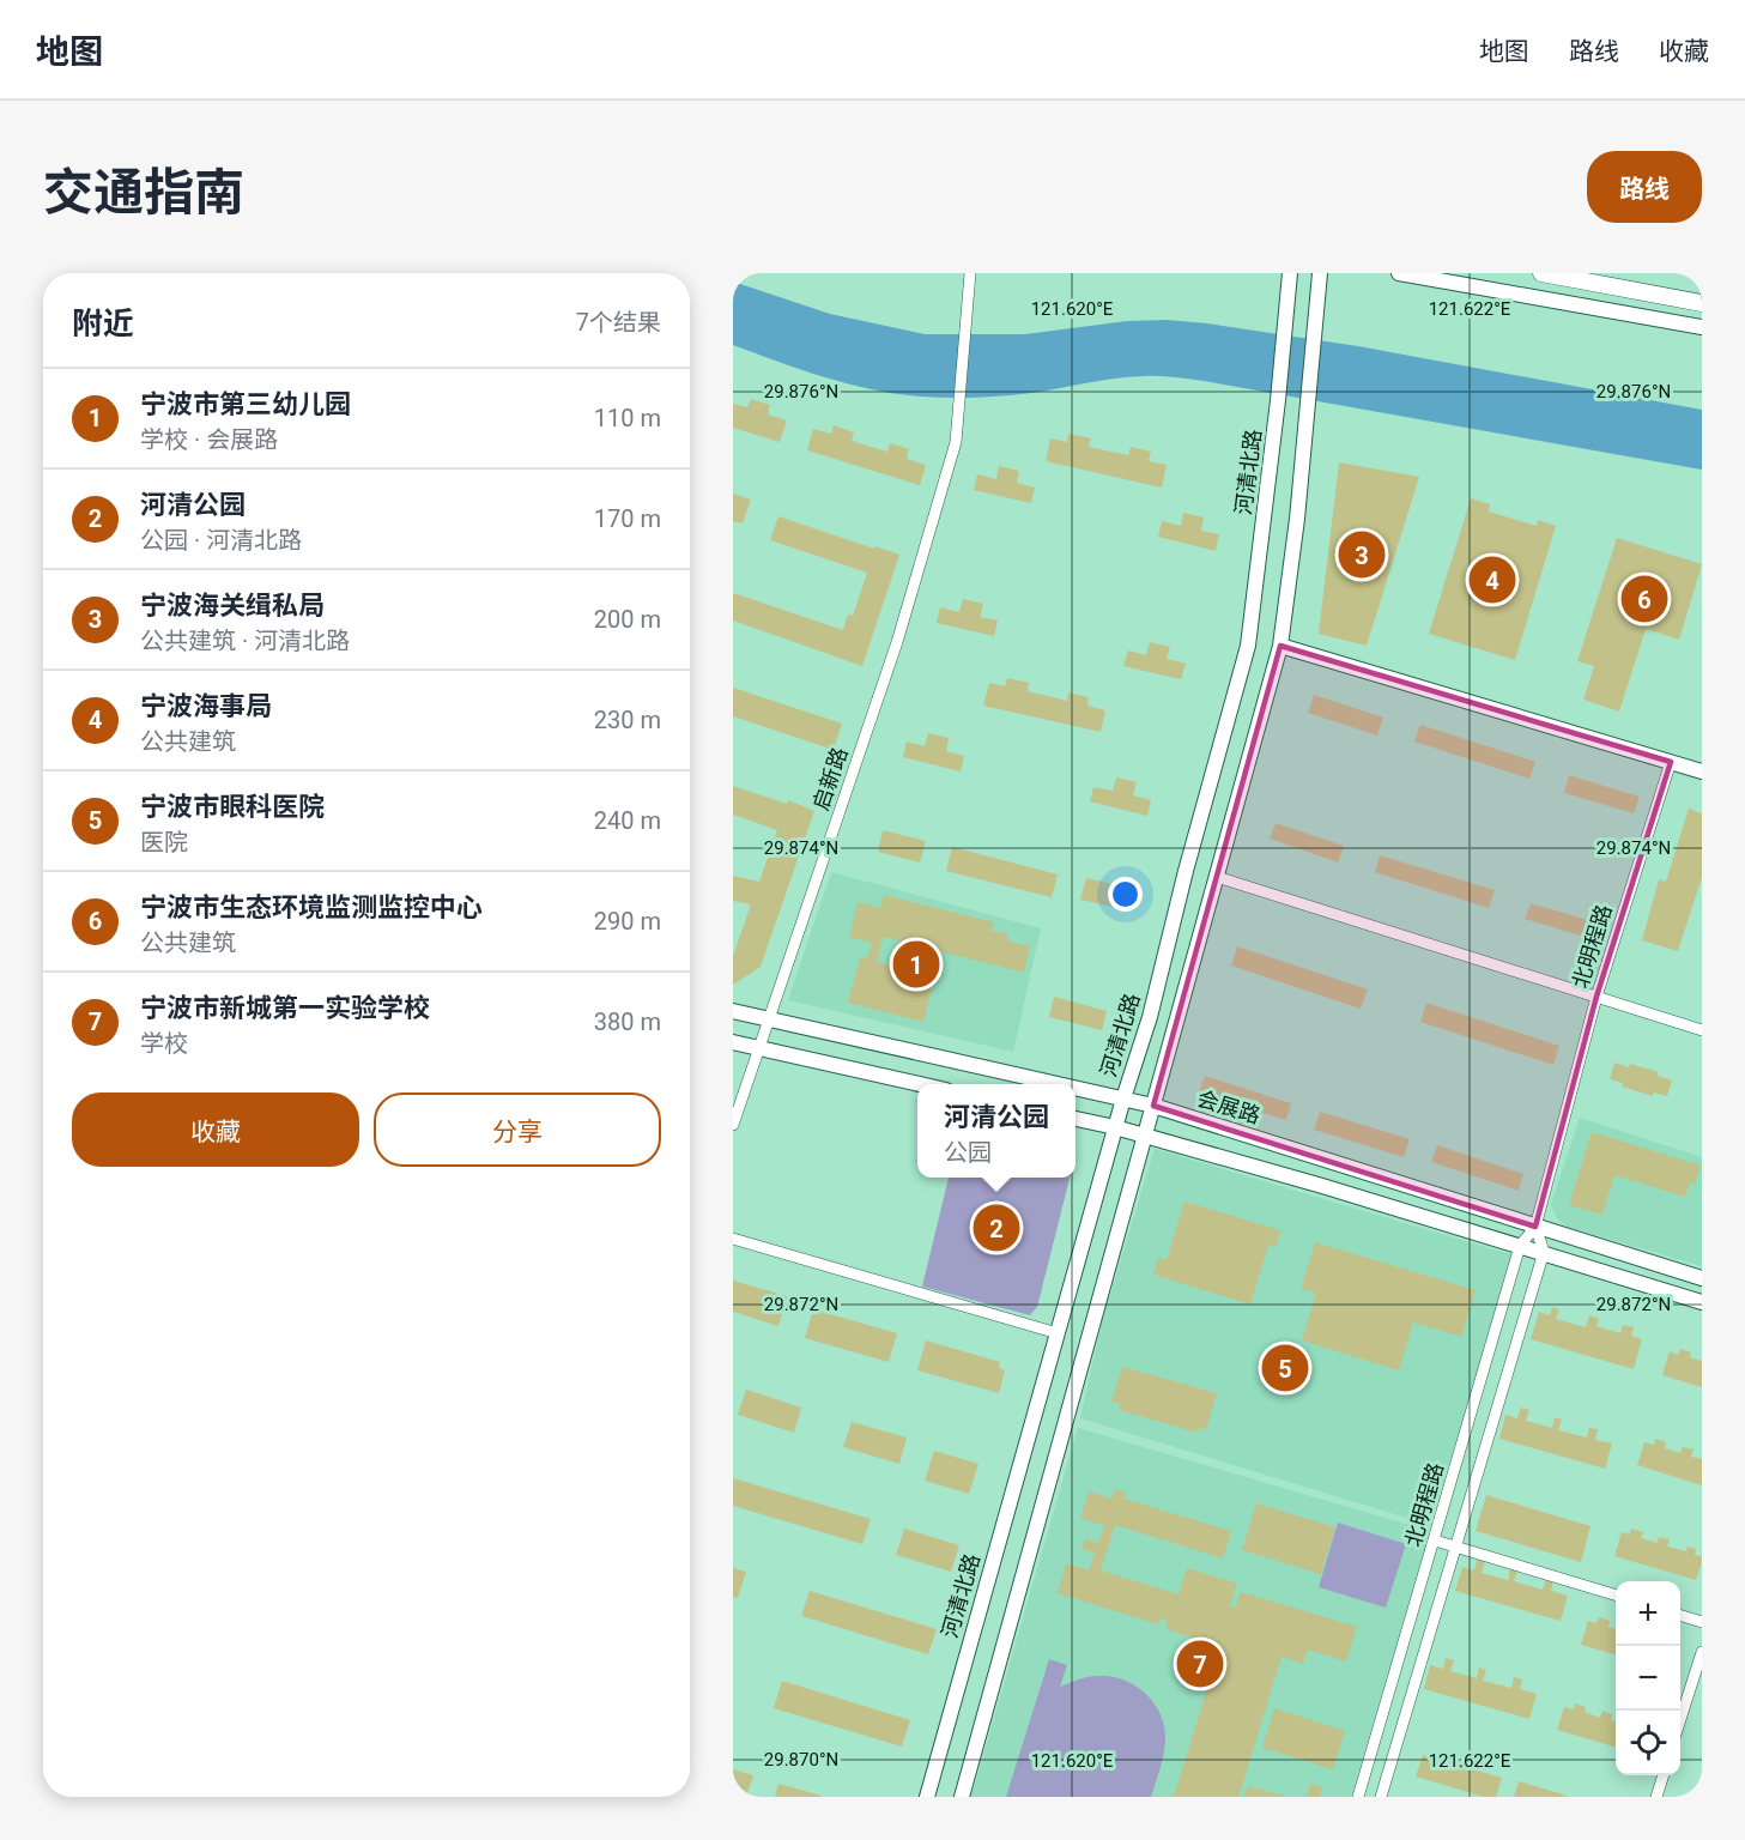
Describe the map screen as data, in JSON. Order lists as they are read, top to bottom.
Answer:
{
  "streets": {
    "main road": ["河清北路", "会展路"],
    "street": ["启新路", "北明程路"]
  },
  "crossings": [
    ["河清北路", "会展路"],
    ["启新路", "会展路"],
    ["北明程路", "会展路"]
  ],
  "page": {
    "header": "地图",
    "nav": ["地图", "路线", "收藏"],
    "title": "交通指南",
    "buttons": [
      "路线",
      ["收藏", "分享"]
    ],
    "heading": ["附近", "7个结果"],
    "list": [
      {
        "mark": "1",
        "name": "宁波市第三幼儿园",
        "note": "学校 · 会展路",
        "value": "110 m"
      },
      {
        "mark": "2",
        "name": "河清公园",
        "note": "公园 · 河清北路",
        "value": "170 m"
      },
      {
        "mark": "3",
        "name": "宁波海关缉私局",
        "note": "公共建筑 · 河清北路",
        "value": "200 m"
      },
      {
        "mark": "4",
        "name": "宁波海事局",
        "note": "公共建筑",
        "value": "230 m"
      },
      {
        "mark": "5",
        "name": "宁波市眼科医院",
        "note": "医院",
        "value": "240 m"
      },
      {
        "mark": "6",
        "name": "宁波市生态环境监测监控中心",
        "note": "公共建筑",
        "value": "290 m"
      },
      {
        "mark": "7",
        "name": "宁波市新城第一实验学校",
        "note": "学校",
        "value": "380 m"
      }
    ],
    "pins": [
      "3",
      "4",
      "6",
      "1",
      "2",
      "5",
      "7"
    ],
    "popup": ["河清公园", "公园"],
    "map_buttons": ["+", "−"]
  },
  "coordinates": [
    "121.620°E",
    "121.622°E",
    "29.876°N",
    "29.874°N",
    "29.872°N",
    "29.870°N"
  ]
}
